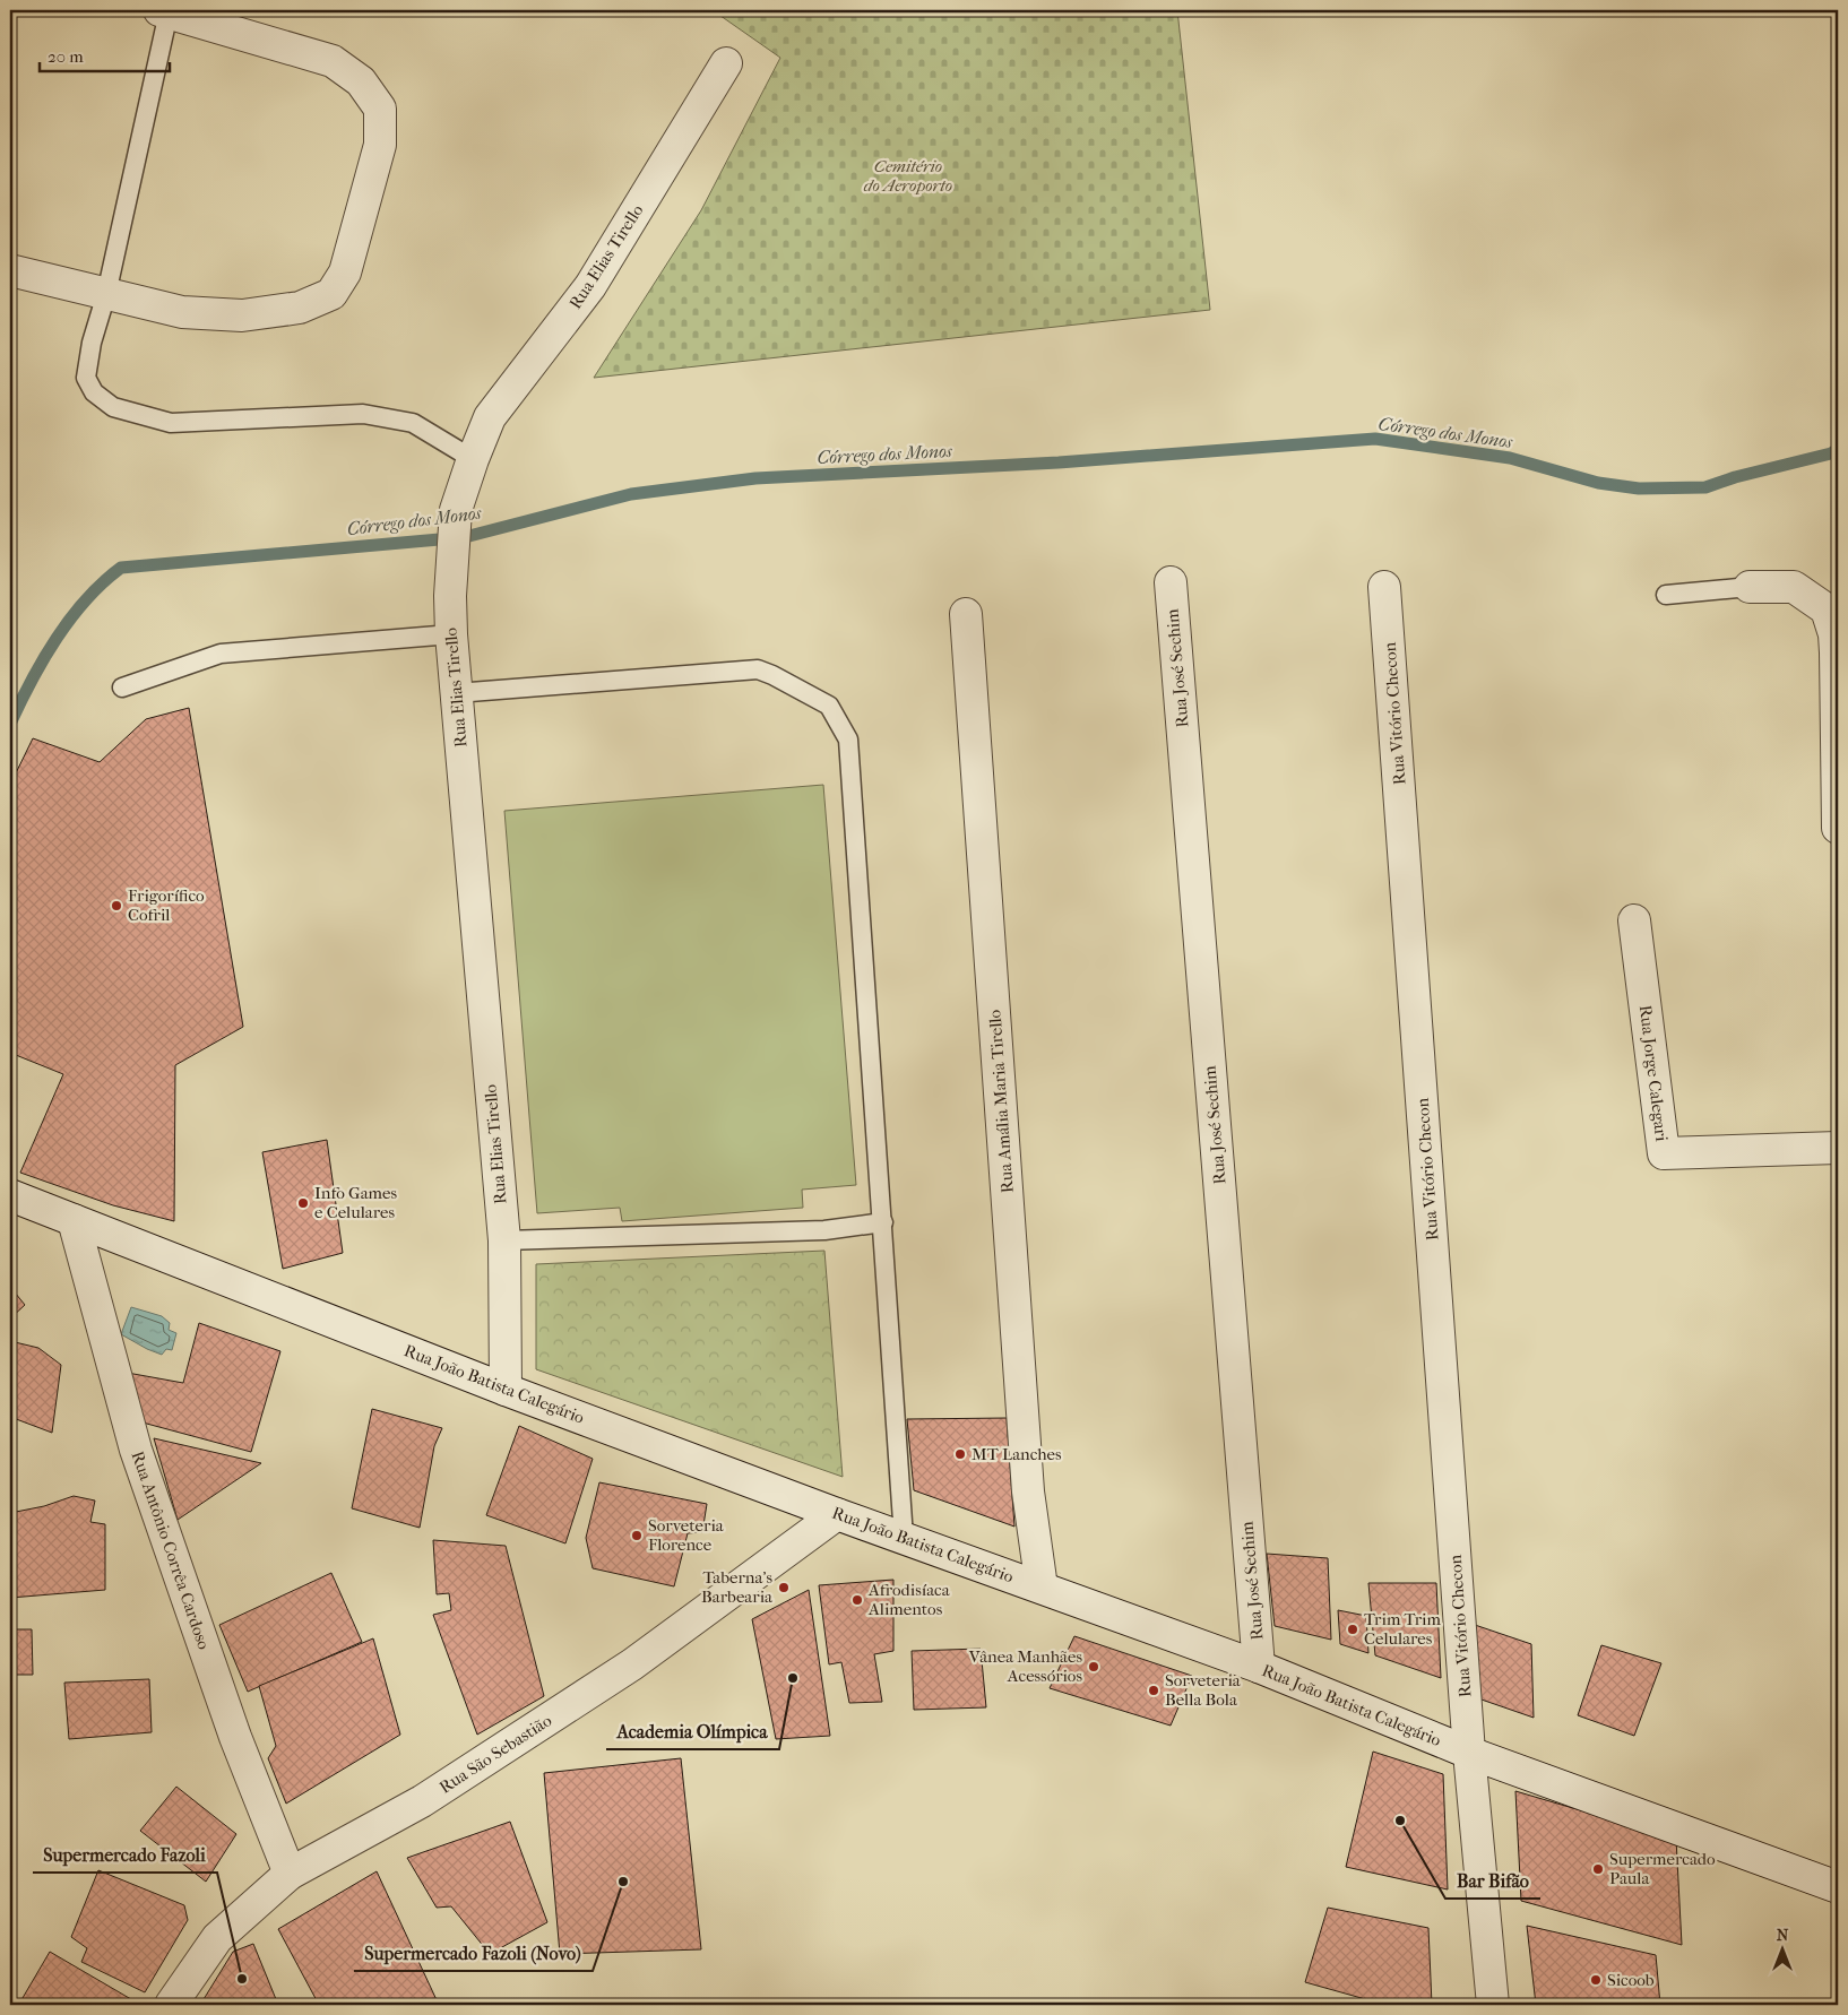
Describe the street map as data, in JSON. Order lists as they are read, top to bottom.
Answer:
{
  "streets": {
    "street": [
      "Rua Elias Tirello",
      "Rua José Sechim",
      "Rua Vitório Checon",
      "Rua Jorge Calegari",
      "Rua Amália Maria Tirello",
      "Rua João Batista Calegário",
      "Rua Antônio Corrêa Cardoso",
      "Rua São Sebastião"
    ]
  },
  "crossings": [
    ["Rua Elias Tirello", "Rua João Batista Calegário"],
    ["Rua José Sechim", "Rua João Batista Calegário"],
    ["Rua Vitório Checon", "Rua João Batista Calegário"],
    ["Rua Amália Maria Tirello", "Rua João Batista Calegário"],
    ["Rua João Batista Calegário", "Rua Antônio Corrêa Cardoso"],
    ["Rua João Batista Calegário", "Rua São Sebastião"],
    ["Rua Antônio Corrêa Cardoso", "Rua São Sebastião"]
  ],
  "water": ["Córrego dos Monos"],
  "parks": ["Cemitério do Aeroporto"],
  "places": [
    "Frigorífico Cofril",
    "Info Games e Celulares",
    "MT Lanches",
    "Sorveteria Florence",
    "Taberna's Barbearia",
    "Afrodisíaca Alimentos",
    "Trim Trim Celulares",
    "Vânea Manhães Acessórios",
    "Academia Olímpica",
    "Sorveteria Bella Bola",
    "Bar Bifão",
    "Supermercado Paula",
    "Supermercado Fazoli (Novo)",
    "Supermercado Fazoli",
    "Sicoob"
  ],
  "scale_bar": "20 m",
  "north": "top"
}
